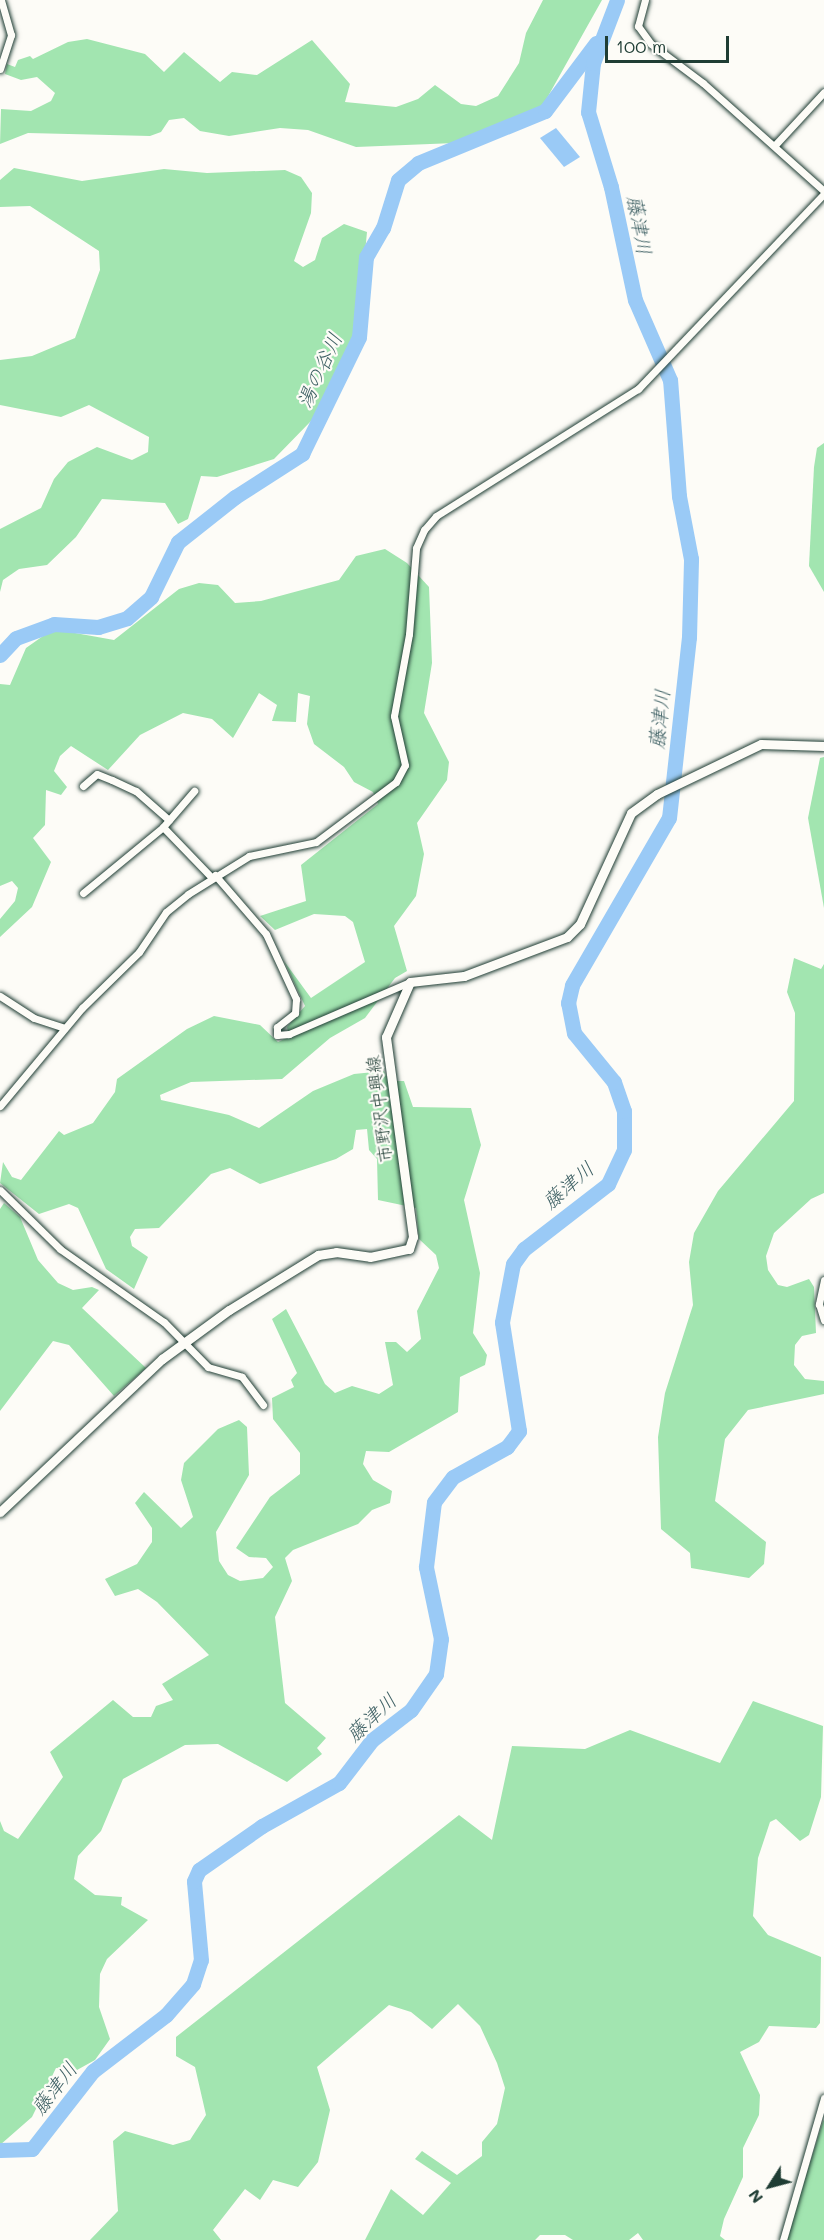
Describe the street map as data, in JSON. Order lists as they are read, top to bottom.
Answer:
{
  "streets": {
    "main road": ["市野沢中興線"]
  },
  "water": ["藤津川", "湯の谷川"],
  "scale_bar": "100 m",
  "north": "bottom left"
}
